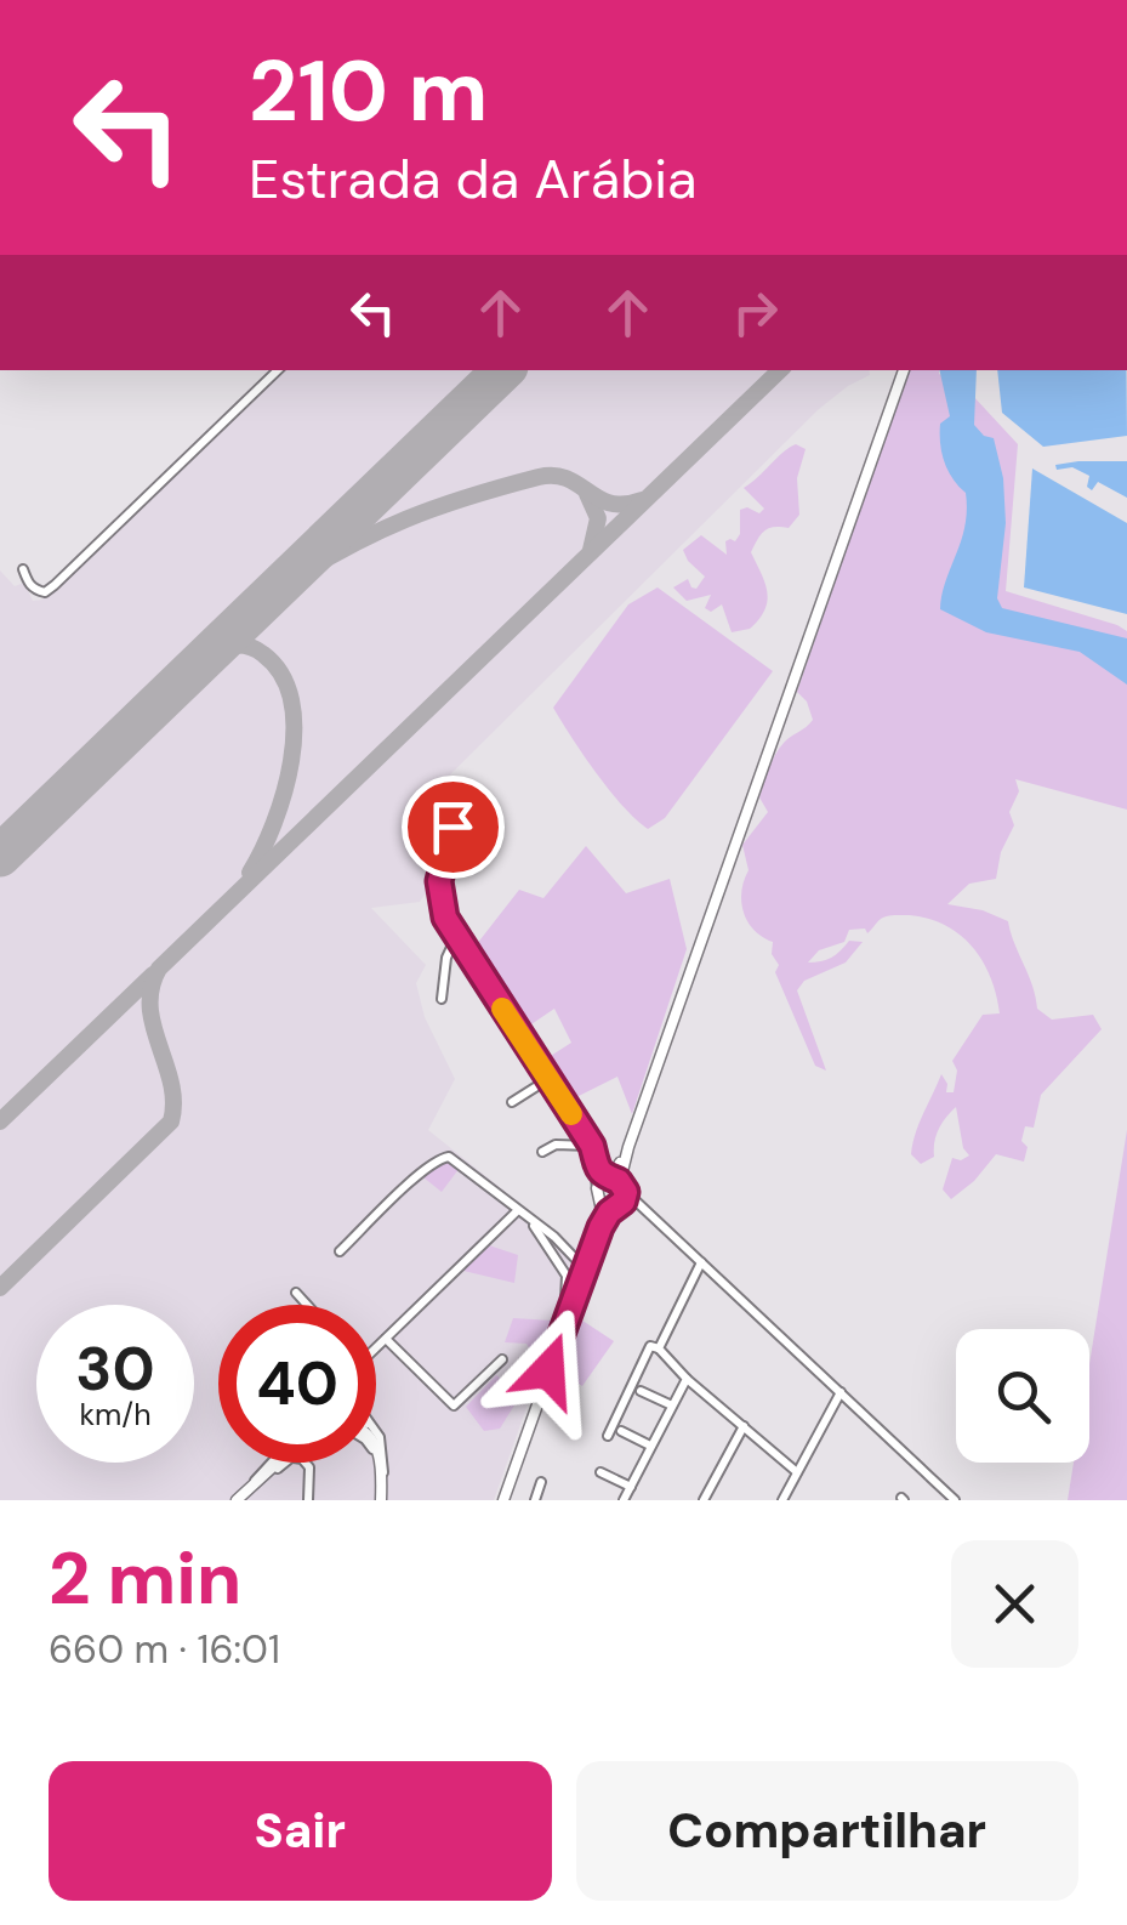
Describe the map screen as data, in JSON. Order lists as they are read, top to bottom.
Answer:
{
  "page": {
    "turn": ["210 m", "Estrada da Arábia"],
    "speed": "30 km/h",
    "limit": "40",
    "heading": ["2 min", "660 m · 16:01"],
    "buttons": ["Sair", "Compartilhar"]
  }
}
